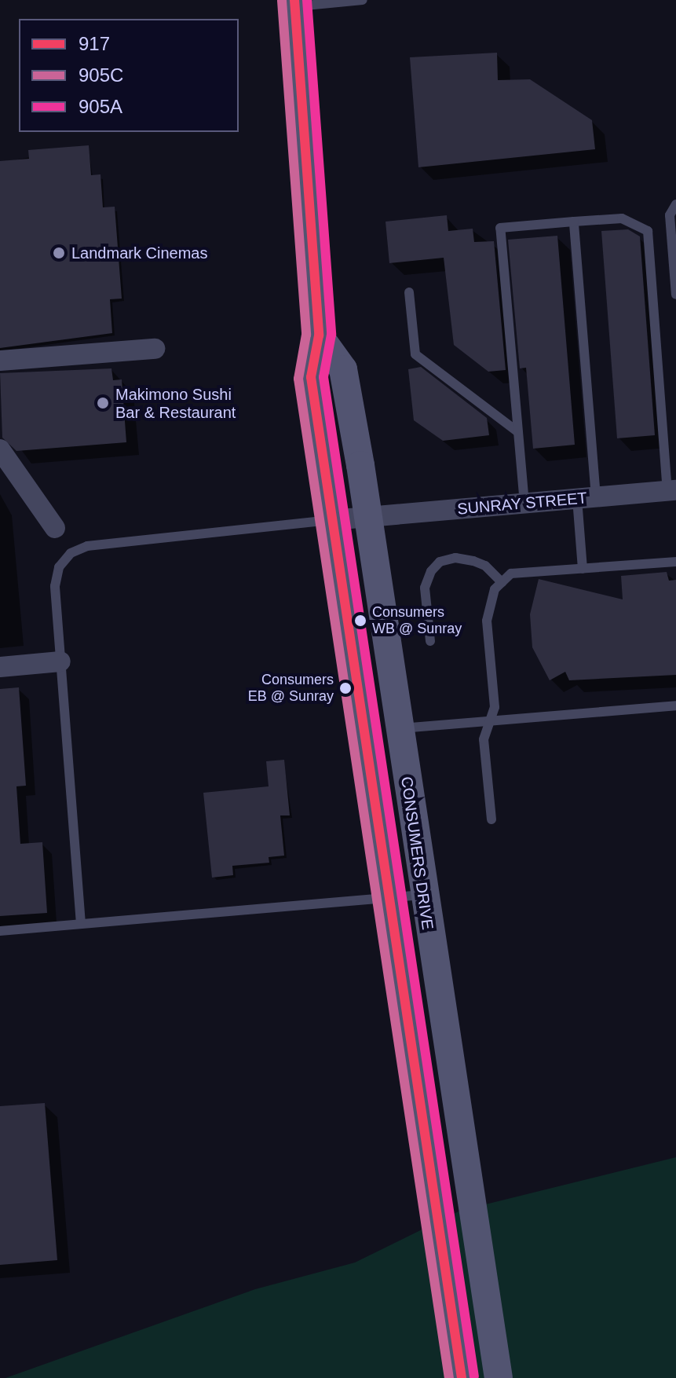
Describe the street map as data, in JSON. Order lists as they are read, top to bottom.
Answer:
{
  "streets": {
    "main road": ["CONSUMERS DRIVE"],
    "street": ["SUNRAY STREET"]
  },
  "crossings": [
    ["SUNRAY STREET", "CONSUMERS DRIVE"]
  ],
  "places": [
    "Landmark Cinemas",
    "Makimono Sushi Bar & Restaurant",
    "Consumers WB @ Sunray",
    "Consumers EB @ Sunray"
  ],
  "lines": ["transit line 917", "transit line 905A", "transit line 905C"],
  "legend": ["917", "905C", "905A"]
}
